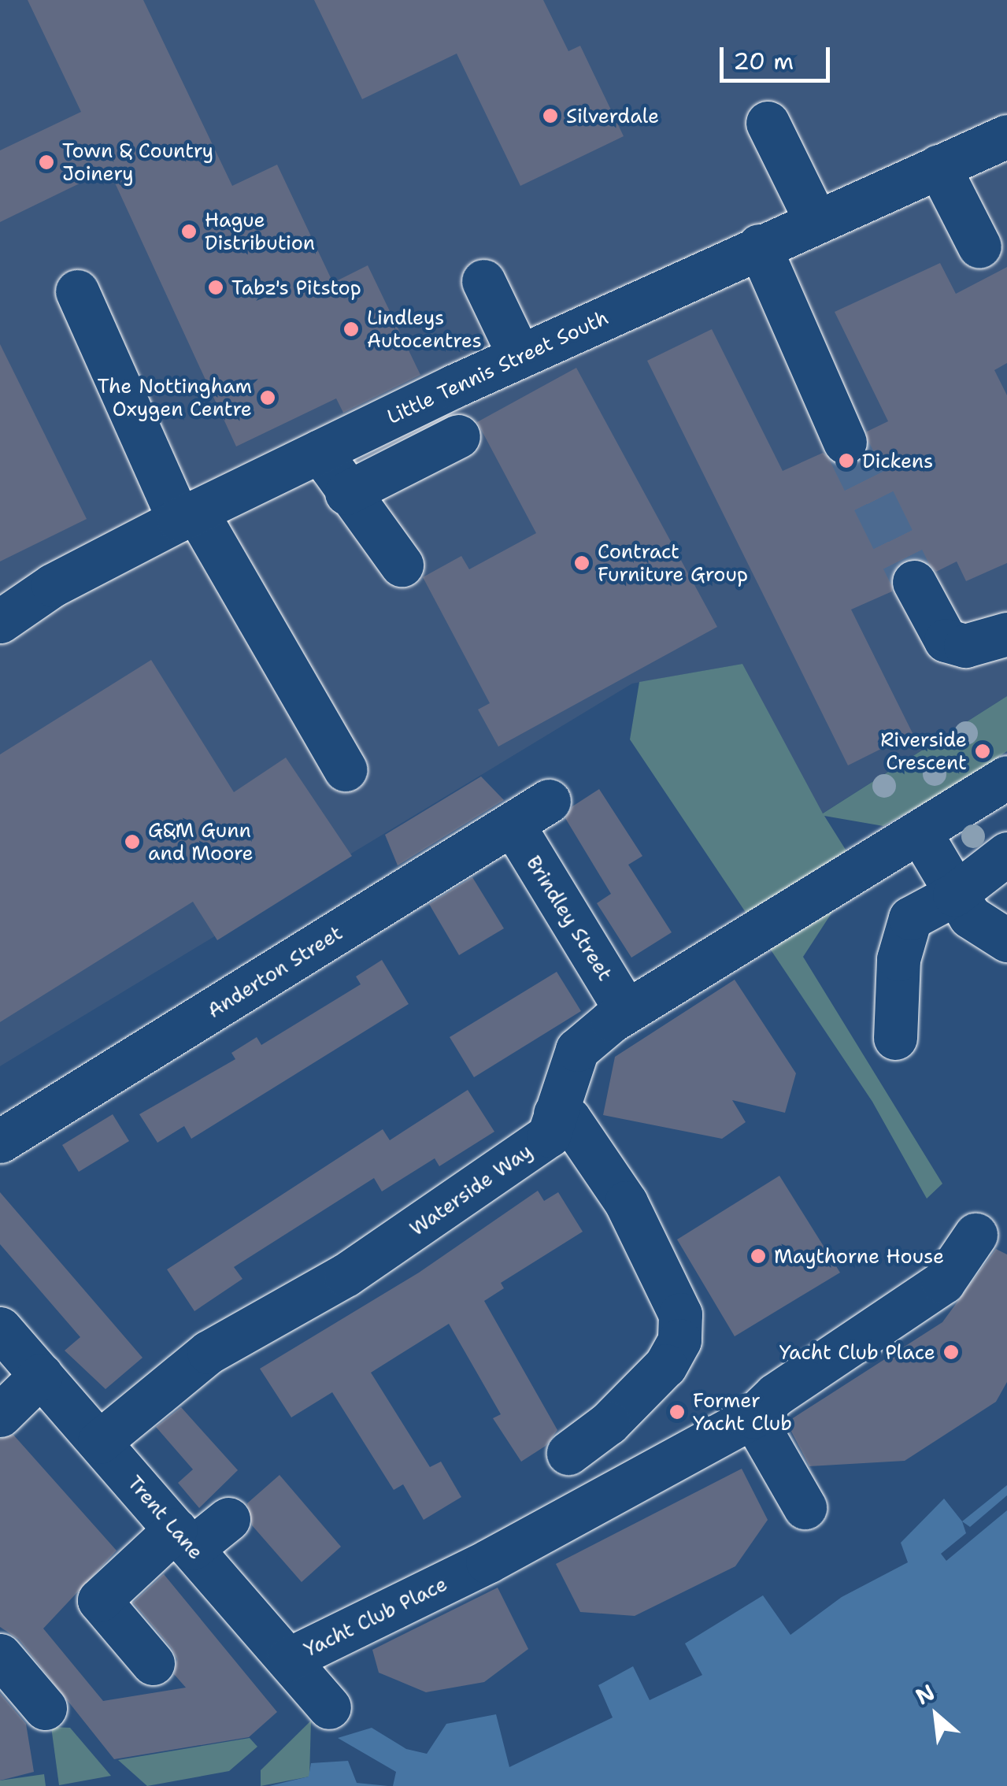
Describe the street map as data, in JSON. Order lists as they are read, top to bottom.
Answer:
{
  "streets": {
    "street": [
      "Little Tennis Street South",
      "Brindley Street",
      "Anderton Street",
      "Waterside Way",
      "Trent Lane",
      "Yacht Club Place"
    ]
  },
  "crossings": [
    ["Brindley Street", "Anderton Street"],
    ["Brindley Street", "Waterside Way"],
    ["Waterside Way", "Trent Lane"],
    ["Trent Lane", "Yacht Club Place"]
  ],
  "places": [
    "Silverdale",
    "Town & Country Joinery",
    "Hague Distribution",
    "Tabz's Pitstop",
    "Lindleys Autocentres",
    "The Nottingham Oxygen Centre",
    "Dickens",
    "Contract Furniture Group",
    "Riverside Crescent",
    "G&M Gunn and Moore",
    "Maythorne House",
    "Yacht Club Place",
    "Former Yacht Club"
  ],
  "scale_bar": "20 m",
  "north": "top left"
}
